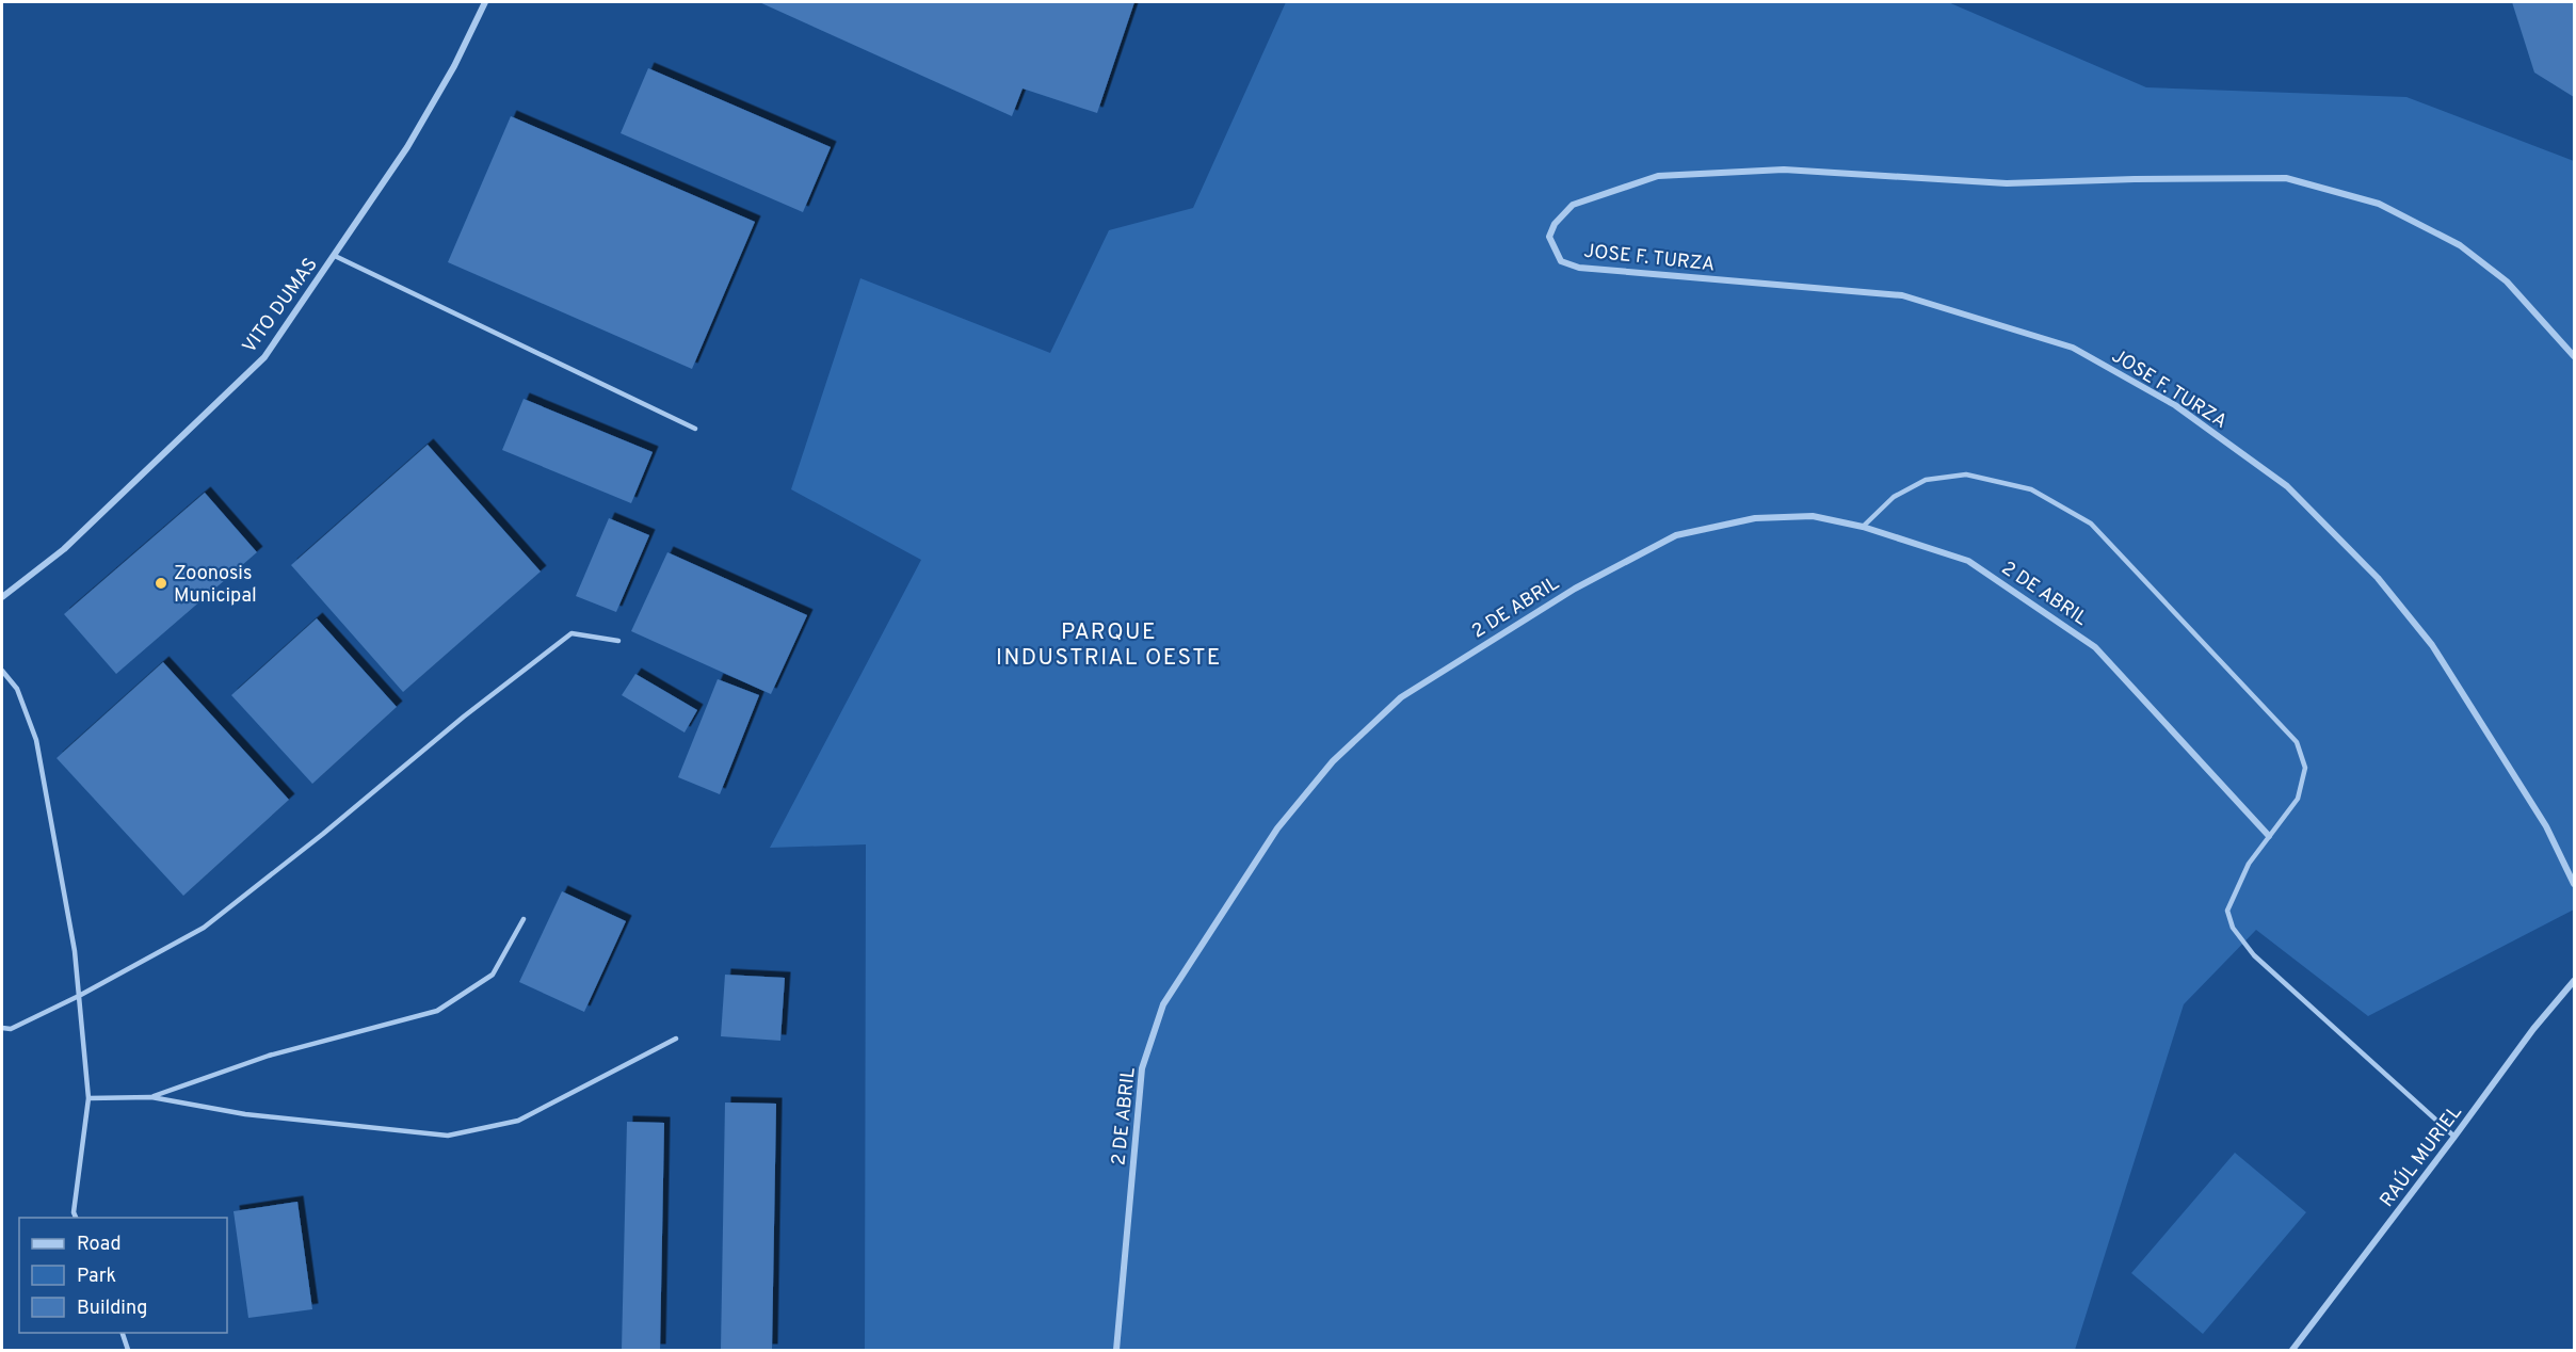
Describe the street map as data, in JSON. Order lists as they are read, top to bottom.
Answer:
{
  "streets": {
    "street": [
      "JOSE F. TURZA",
      "VITO DUMAS",
      "2 DE ABRIL",
      "RAÚL MURIEL"
    ]
  },
  "districts": ["PARQUE INDUSTRIAL OESTE"],
  "places": ["Zoonosis Municipal"],
  "legend": ["Road", "Park", "Building"]
}
